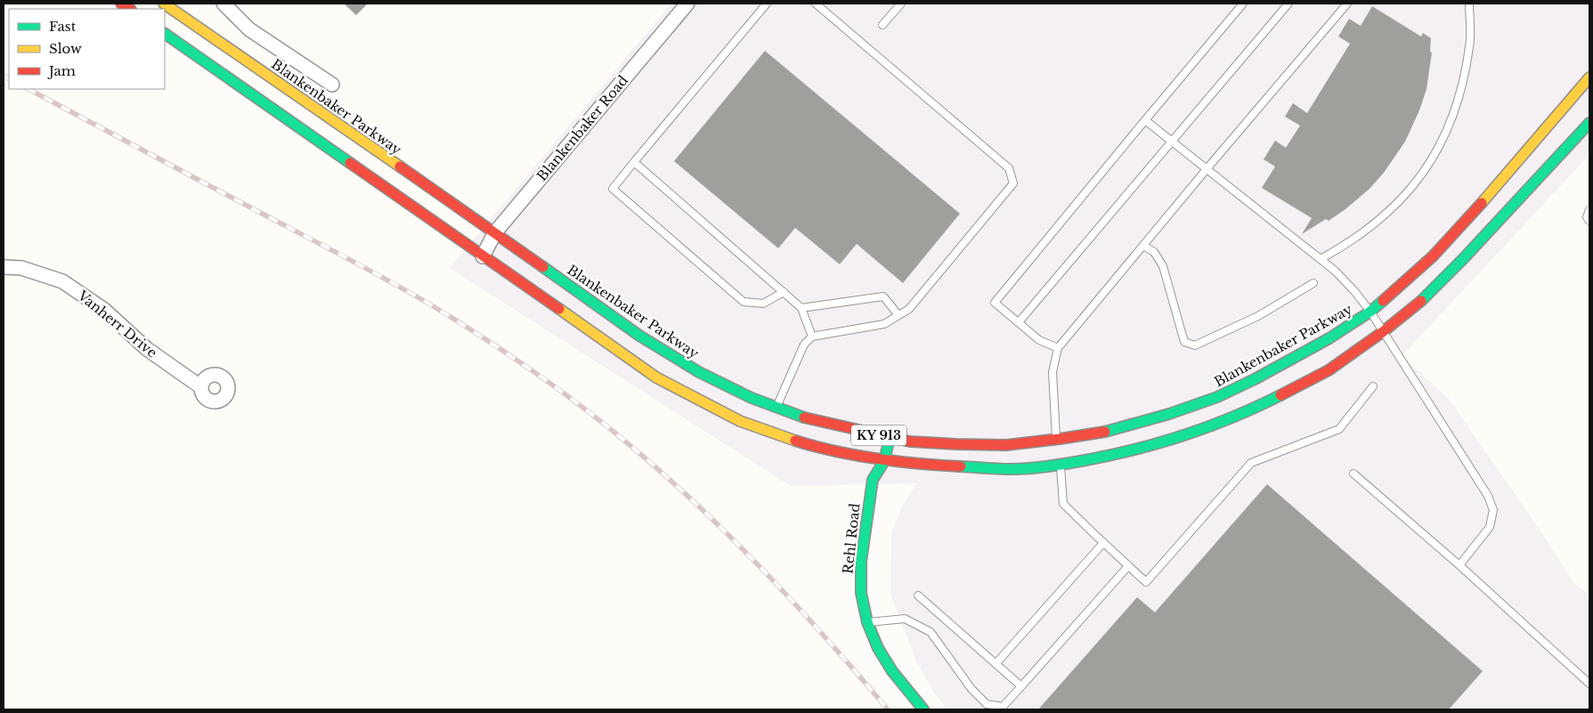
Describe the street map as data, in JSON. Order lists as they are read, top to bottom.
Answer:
{
  "streets": {
    "main road": ["Blankenbaker Parkway", "KY 913", "Rehl Road"],
    "street": ["Blankenbaker Road", "Vanherr Drive"]
  },
  "crossings": [
    ["Blankenbaker Parkway", "Blankenbaker Road"],
    ["Blankenbaker Parkway", "Rehl Road"],
    ["Blankenbaker Road", "KY 913"],
    ["KY 913", "Rehl Road"]
  ],
  "legend": ["Fast", "Slow", "Jam"]
}
